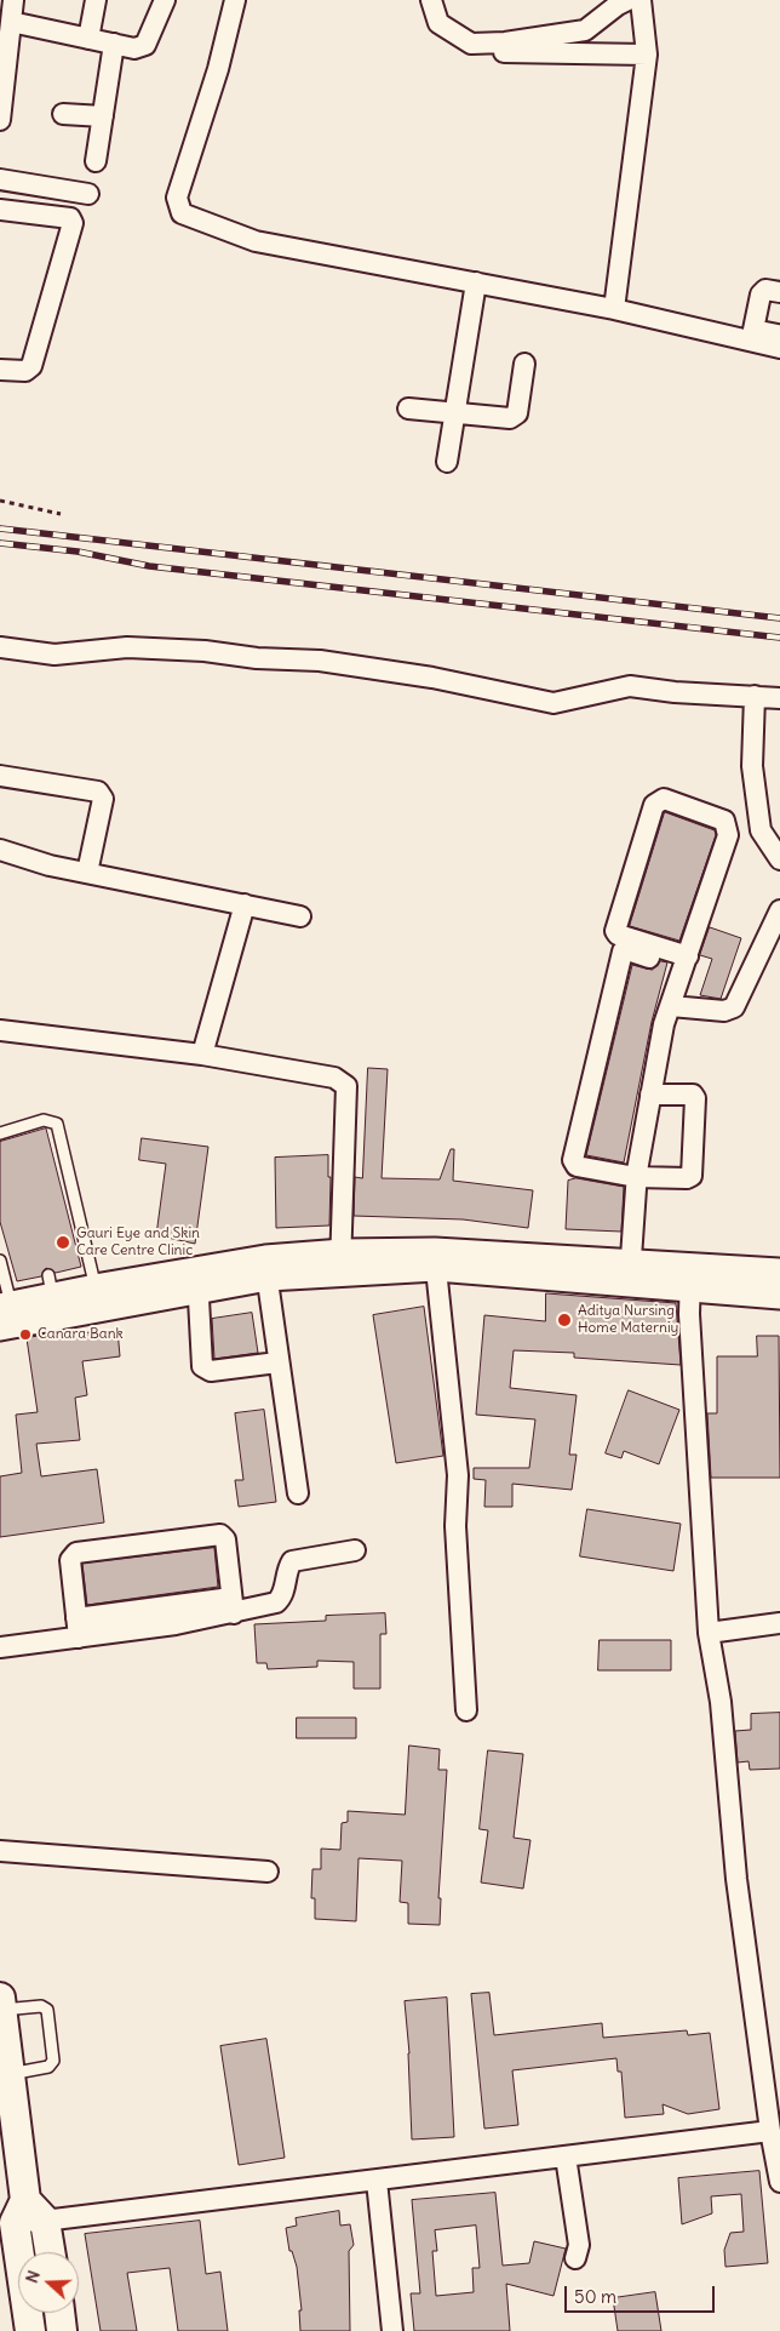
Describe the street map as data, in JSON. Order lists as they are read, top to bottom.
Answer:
{
  "places": ["Gauri Eye and Skin Care Centre Clinic", "Aditya Nursing Home Materniy", "Canara Bank"],
  "scale_bar": "50 m",
  "north": "left"
}
